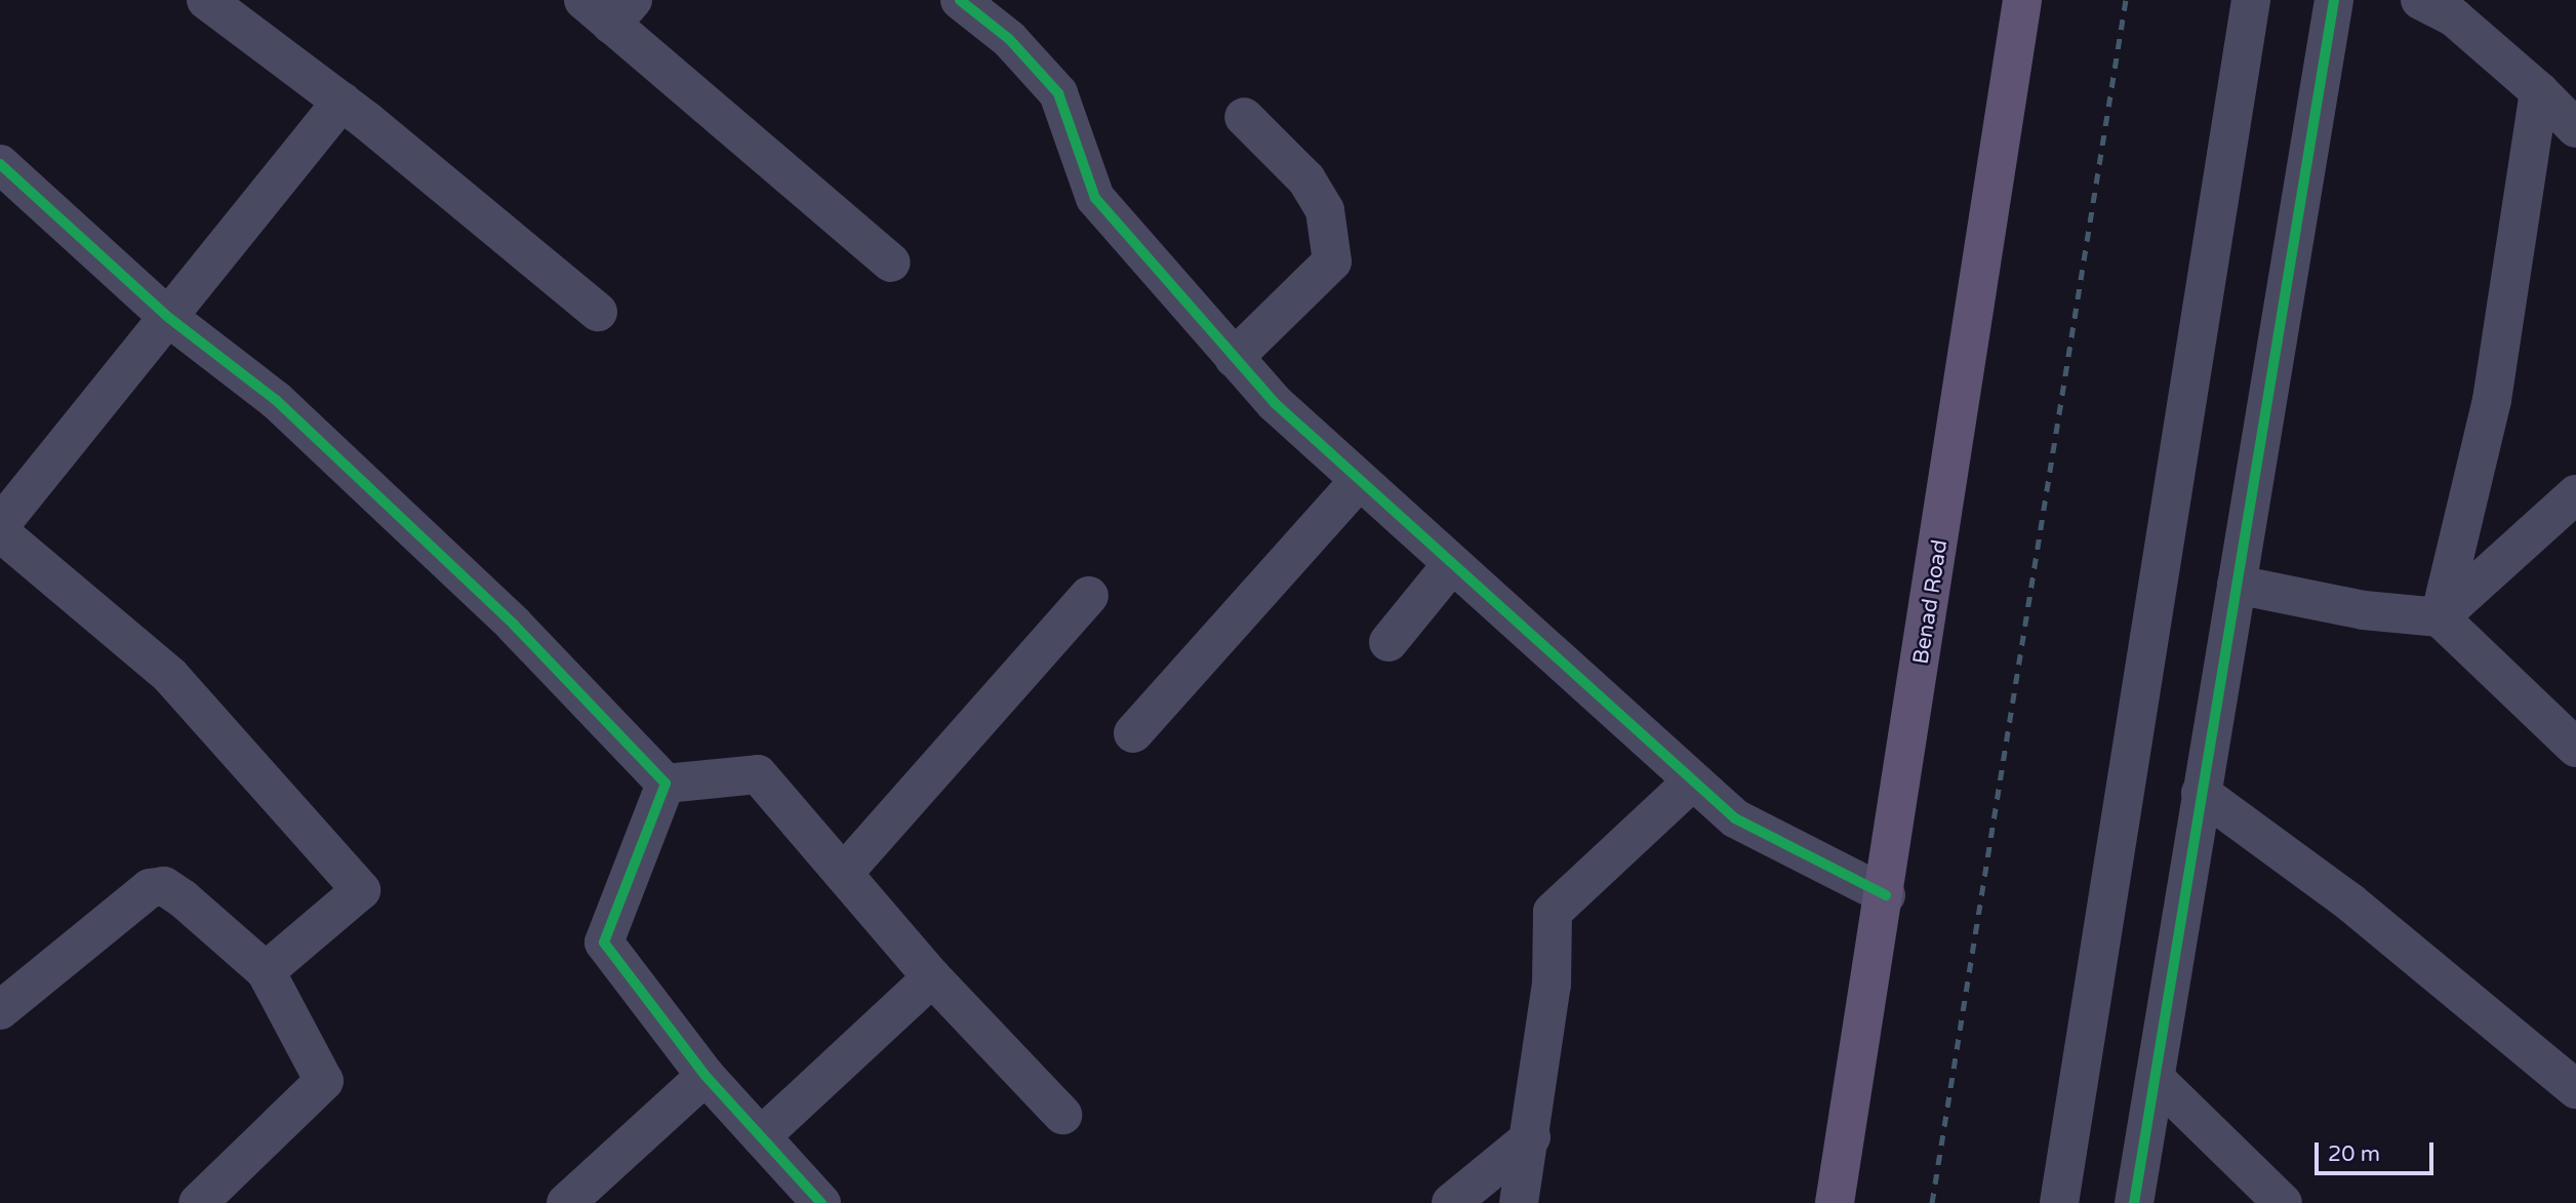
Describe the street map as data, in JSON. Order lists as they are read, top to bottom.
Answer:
{
  "streets": {
    "main road": ["Benad Road"]
  },
  "scale_bar": "20 m"
}
